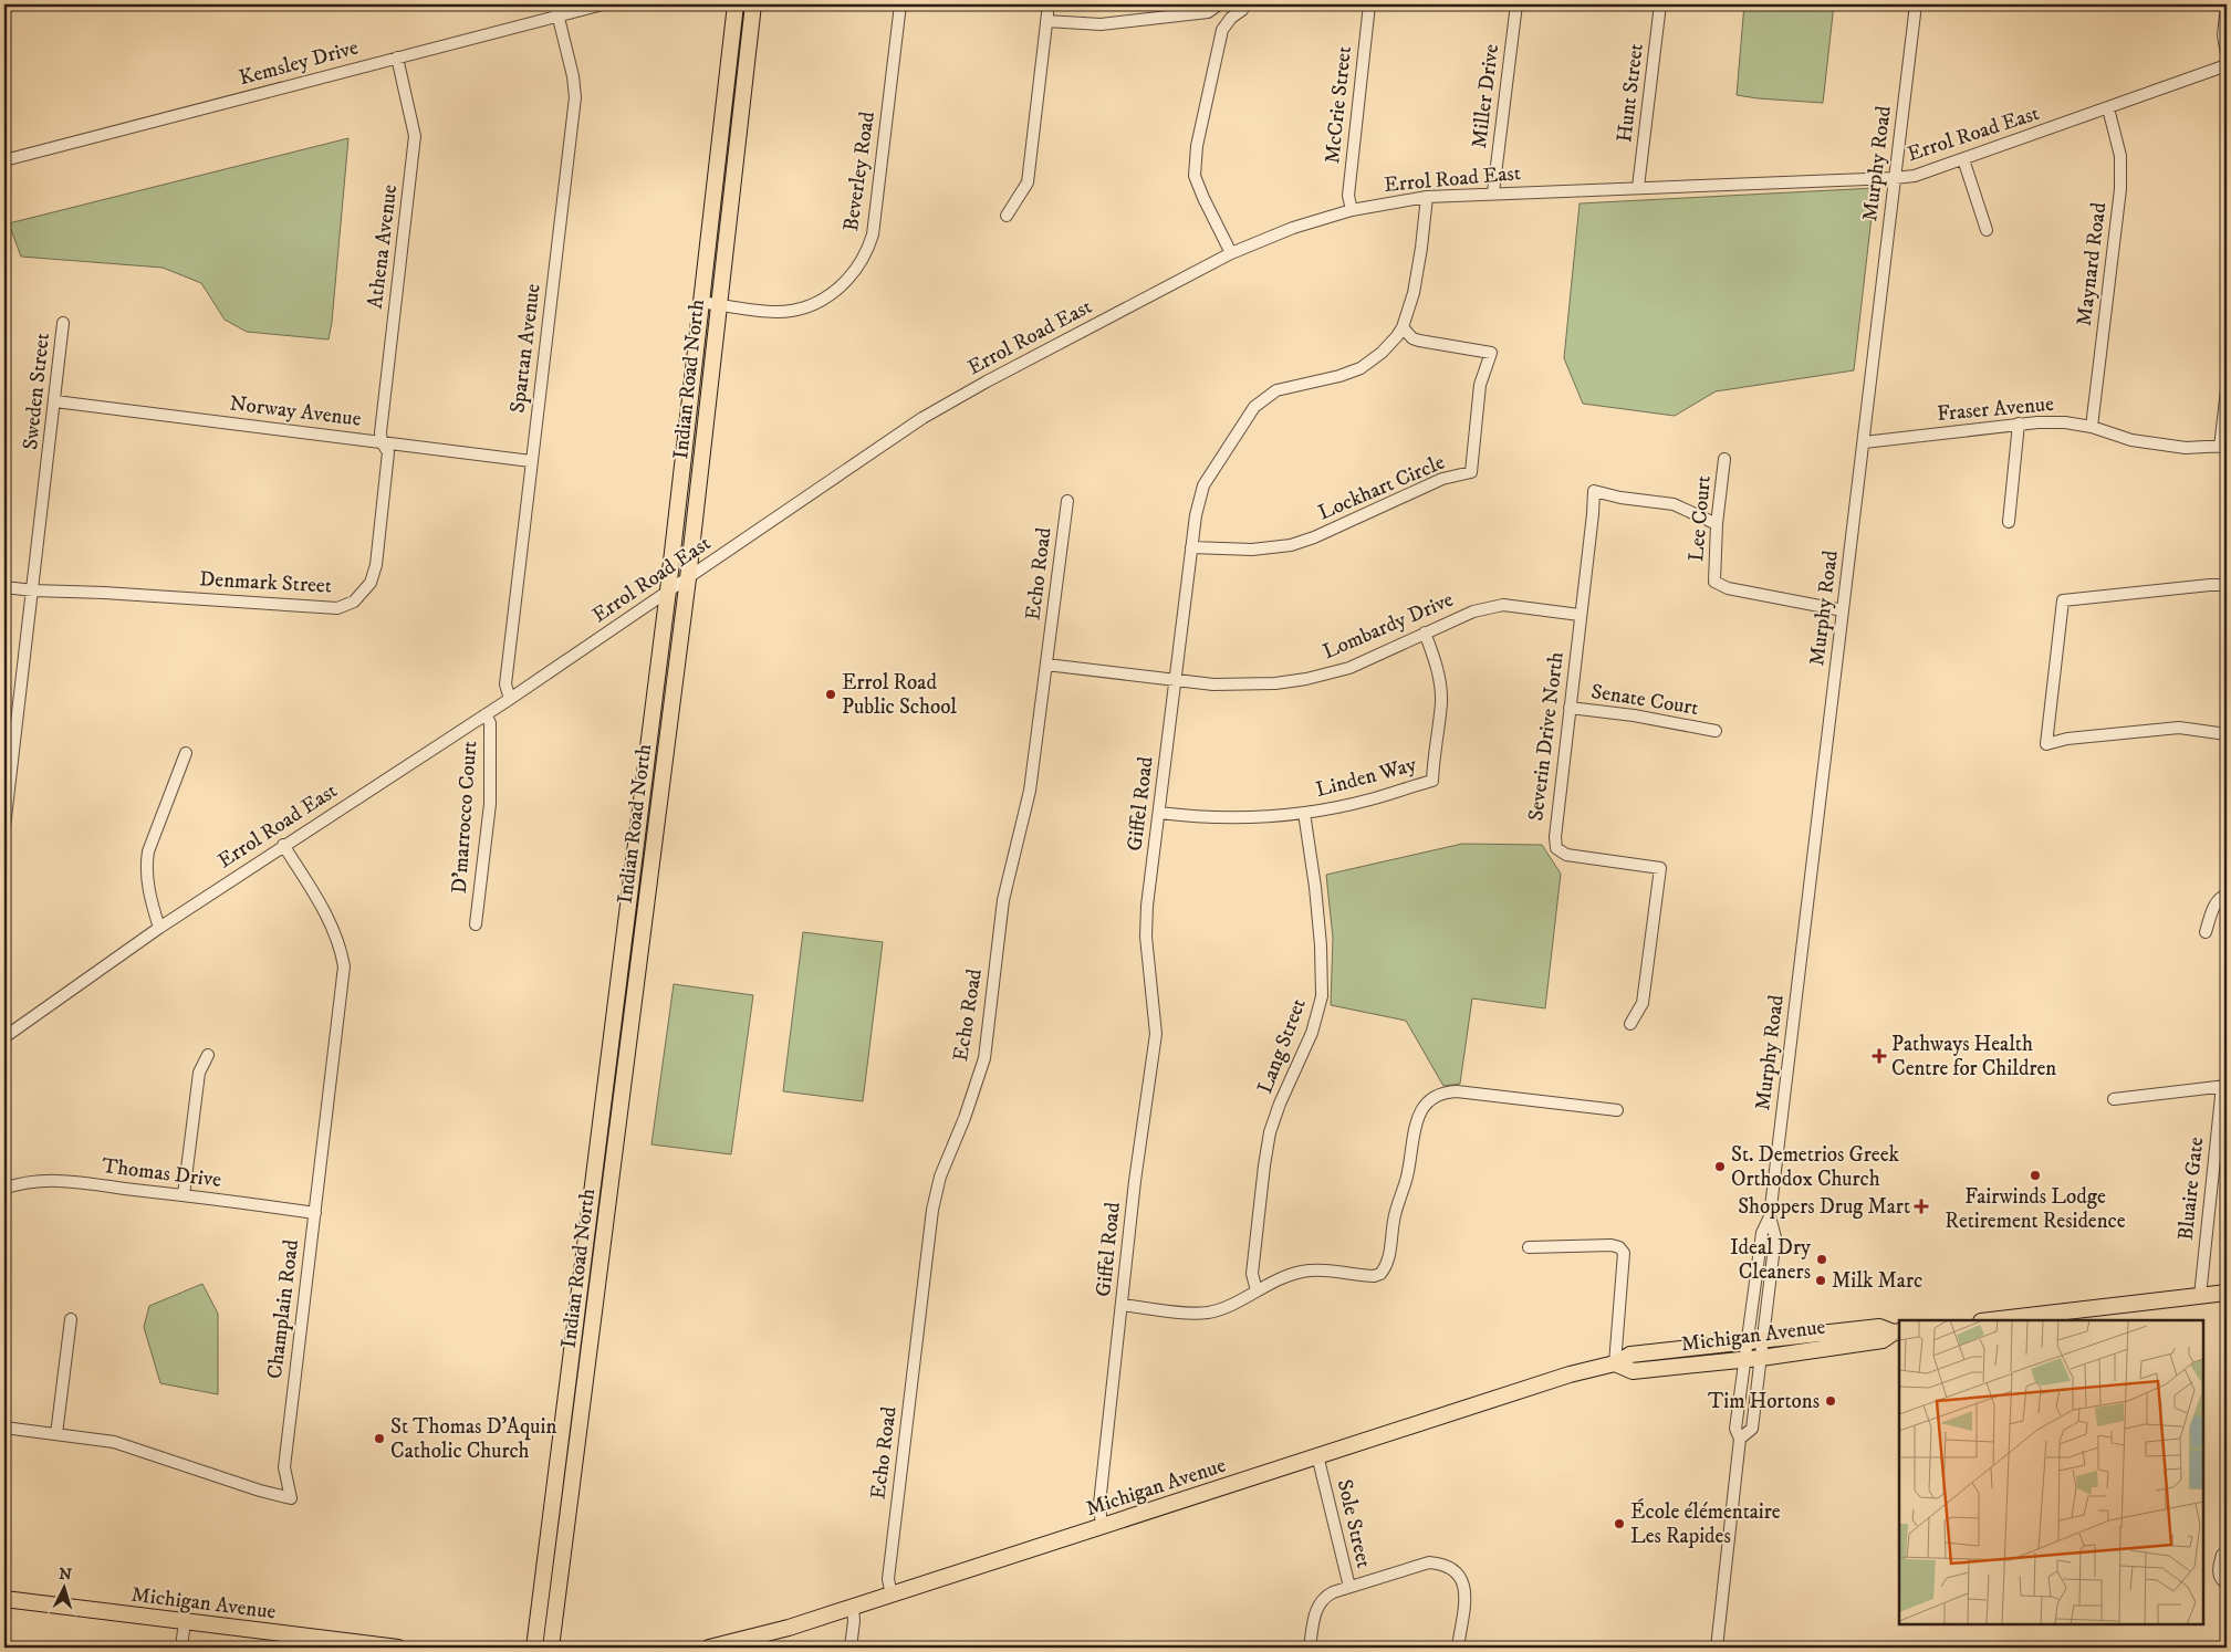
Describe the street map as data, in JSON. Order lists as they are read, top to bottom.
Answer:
{
  "streets": {
    "main road": ["Indian Road North", "Michigan Avenue"],
    "street": [
      "Kemsley Drive",
      "Hunt Street",
      "Miller Drive",
      "McCrie Street",
      "Errol Road East",
      "Murphy Road",
      "Beverley Road",
      "Athena Avenue",
      "Maynard Road",
      "Spartan Avenue",
      "Sweden Street",
      "Fraser Avenue",
      "Norway Avenue",
      "Lockhart Circle",
      "Lee Court",
      "Echo Road",
      "Denmark Street",
      "Lombardy Drive",
      "Senate Court",
      "Severin Drive North",
      "Linden Way",
      "Giffel Road",
      "D'marrocco Court",
      "Lang Street",
      "Thomas Drive",
      "Bluaire Gate",
      "Champlain Road",
      "Sole Street"
    ]
  },
  "crossings": [
    ["Kemsley Drive", "Athena Avenue"],
    ["Kemsley Drive", "Spartan Avenue"],
    ["Hunt Street", "Errol Road East"],
    ["Miller Drive", "Errol Road East"],
    ["McCrie Street", "Errol Road East"],
    ["Errol Road East", "Murphy Road"],
    ["Errol Road East", "Maynard Road"],
    ["Errol Road East", "Spartan Avenue"],
    ["Errol Road East", "Indian Road North"],
    ["Errol Road East", "Giffel Road"],
    ["Errol Road East", "D'marrocco Court"],
    ["Errol Road East", "Champlain Road"],
    ["Murphy Road", "Fraser Avenue"],
    ["Murphy Road", "Lee Court"],
    ["Murphy Road", "Michigan Avenue"],
    ["Beverley Road", "Indian Road North"],
    ["Athena Avenue", "Norway Avenue"],
    ["Athena Avenue", "Denmark Street"],
    ["Maynard Road", "Fraser Avenue"],
    ["Spartan Avenue", "Norway Avenue"],
    ["Sweden Street", "Norway Avenue"],
    ["Sweden Street", "Denmark Street"],
    ["Norway Avenue", "Denmark Street"],
    ["Lockhart Circle", "Giffel Road"],
    ["Lee Court", "Severin Drive North"],
    ["Echo Road", "Lombardy Drive"],
    ["Echo Road", "Michigan Avenue"],
    ["Lombardy Drive", "Severin Drive North"],
    ["Lombardy Drive", "Linden Way"],
    ["Lombardy Drive", "Giffel Road"],
    ["Senate Court", "Severin Drive North"],
    ["Linden Way", "Giffel Road"],
    ["Linden Way", "Lang Street"],
    ["Giffel Road", "Michigan Avenue"],
    ["Thomas Drive", "Champlain Road"],
    ["Michigan Avenue", "Sole Street"]
  ],
  "places": {
    "other": [
      "Errol Road Public School",
      "St. Demetrios Greek Orthodox Church",
      "Fairwinds Lodge Retirement Residence",
      "Ideal Dry Cleaners",
      "Milk Marc",
      "Tim Hortons",
      "St Thomas D'Aquin Catholic Church",
      "École élémentaire Les Rapides"
    ],
    "health": ["Pathways Health Centre for Children", "Shoppers Drug Mart"]
  },
  "north": "top"
}
